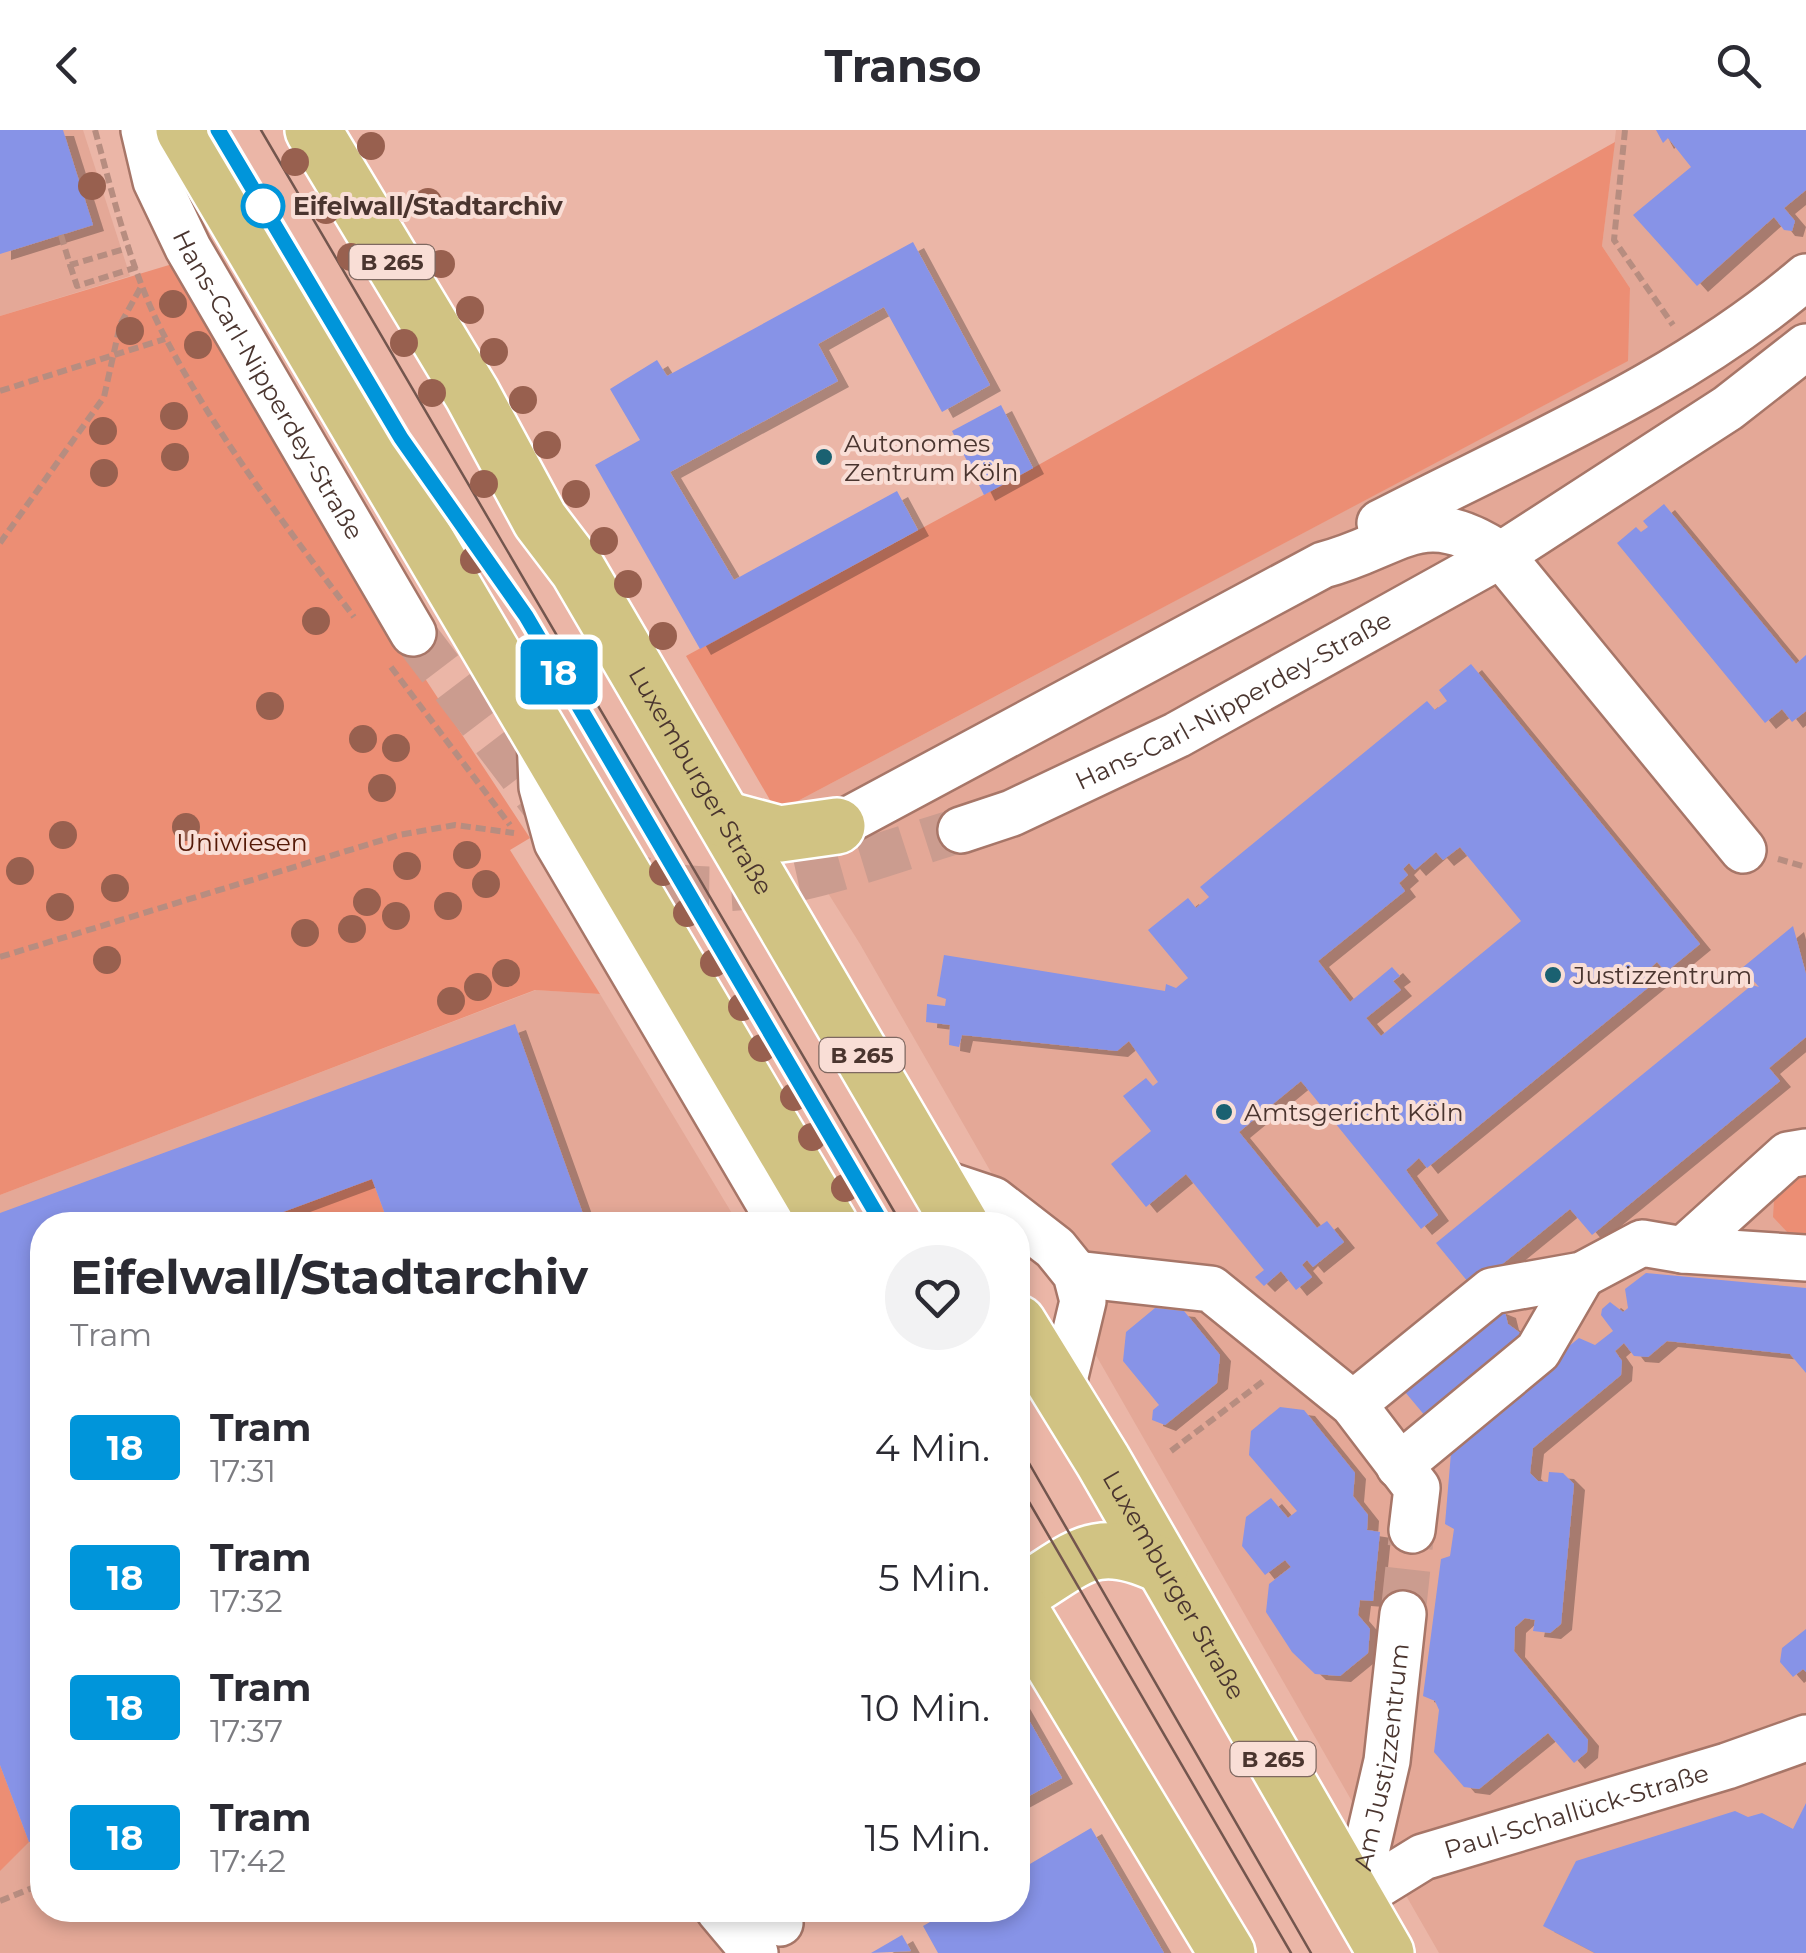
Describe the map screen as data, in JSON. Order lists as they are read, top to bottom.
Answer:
{
  "streets": {
    "main road": ["B 265", "Luxemburger Straße"],
    "street": ["Hans-Carl-Nipperdey-Straße", "Am Justizzentrum", "Paul-Schallück-Straße"]
  },
  "crossings": [
    ["Luxemburger Straße", "Am Justizzentrum"],
    ["Luxemburger Straße", "Paul-Schallück-Straße"],
    ["Am Justizzentrum", "Paul-Schallück-Straße"]
  ],
  "parks": ["Uniwiesen"],
  "places": [
    "Eifelwall/Stadtarchiv",
    "Autonomes Zentrum Köln",
    "Justizzentrum",
    "Amtsgericht Köln"
  ],
  "lines": ["tram line 18"],
  "page": {
    "header": "Transo",
    "on_map": "18",
    "heading": ["Eifelwall/Stadtarchiv", "Tram"],
    "list": [
      {
        "mark": "18",
        "name": "Tram",
        "note": "17:31",
        "value": "4 Min."
      },
      {
        "mark": "18",
        "name": "Tram",
        "note": "17:32",
        "value": "5 Min."
      },
      {
        "mark": "18",
        "name": "Tram",
        "note": "17:37",
        "value": "10 Min."
      },
      {
        "mark": "18",
        "name": "Tram",
        "note": "17:42",
        "value": "15 Min."
      }
    ]
  }
}
